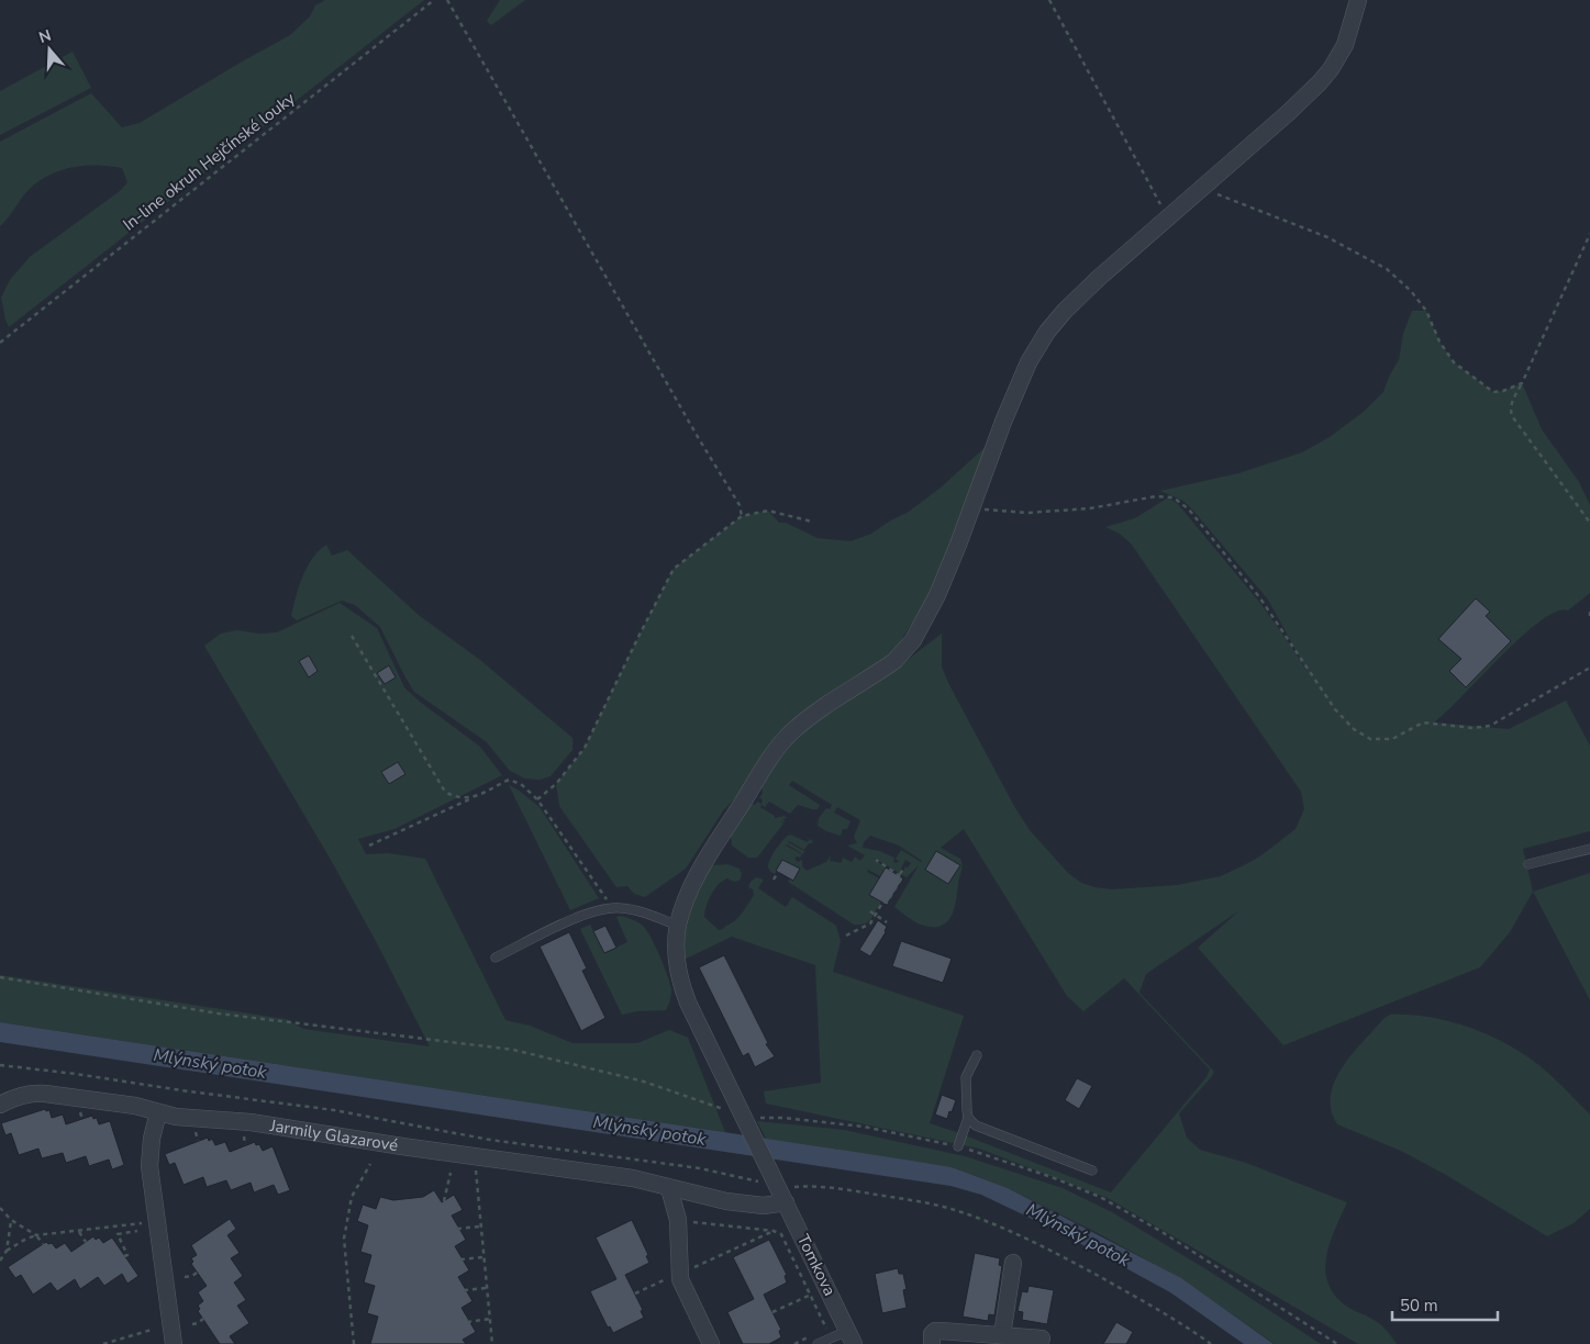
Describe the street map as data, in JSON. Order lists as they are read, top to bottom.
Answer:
{
  "streets": {
    "street": ["Jarmily Glazarové", "Tomkova"],
    "path": ["In-line okruh Hejčínské louky"]
  },
  "crossings": [
    ["Jarmily Glazarové", "Tomkova"]
  ],
  "water": ["Mlýnský potok"],
  "scale_bar": "50 m",
  "north": "top"
}
